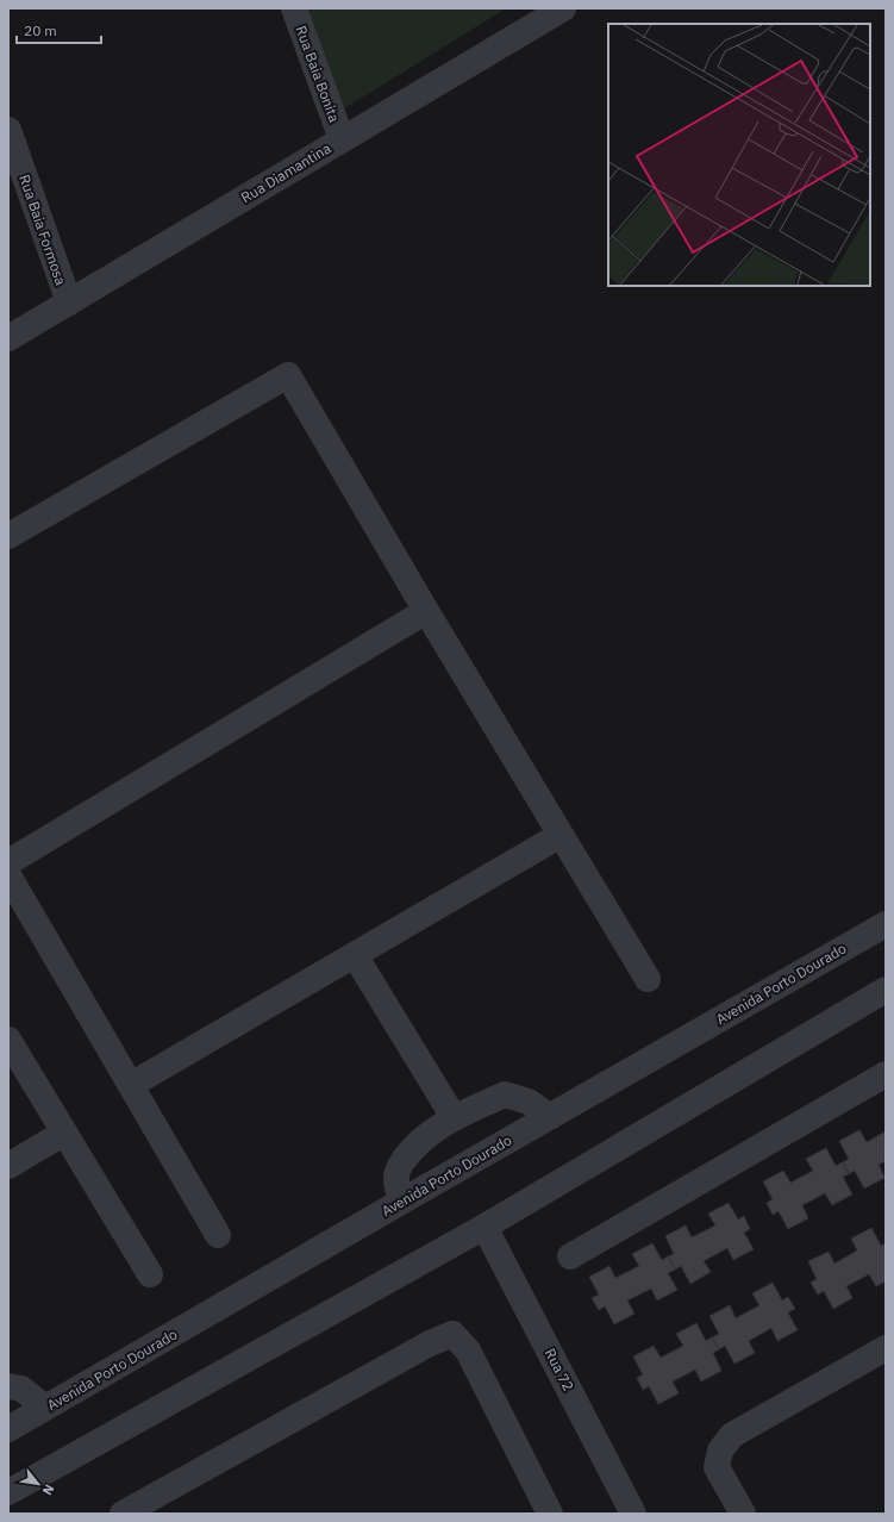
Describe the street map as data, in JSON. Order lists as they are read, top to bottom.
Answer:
{
  "streets": {
    "street": [
      "Rua Baia Bonita",
      "Rua Diamantina",
      "Rua Baia Formosa",
      "Avenida Porto Dourado",
      "Rua 72"
    ]
  },
  "crossings": [
    ["Rua Baia Bonita", "Rua Diamantina"],
    ["Rua Diamantina", "Rua Baia Formosa"]
  ],
  "scale_bar": "20 m",
  "north": "bottom right"
}
